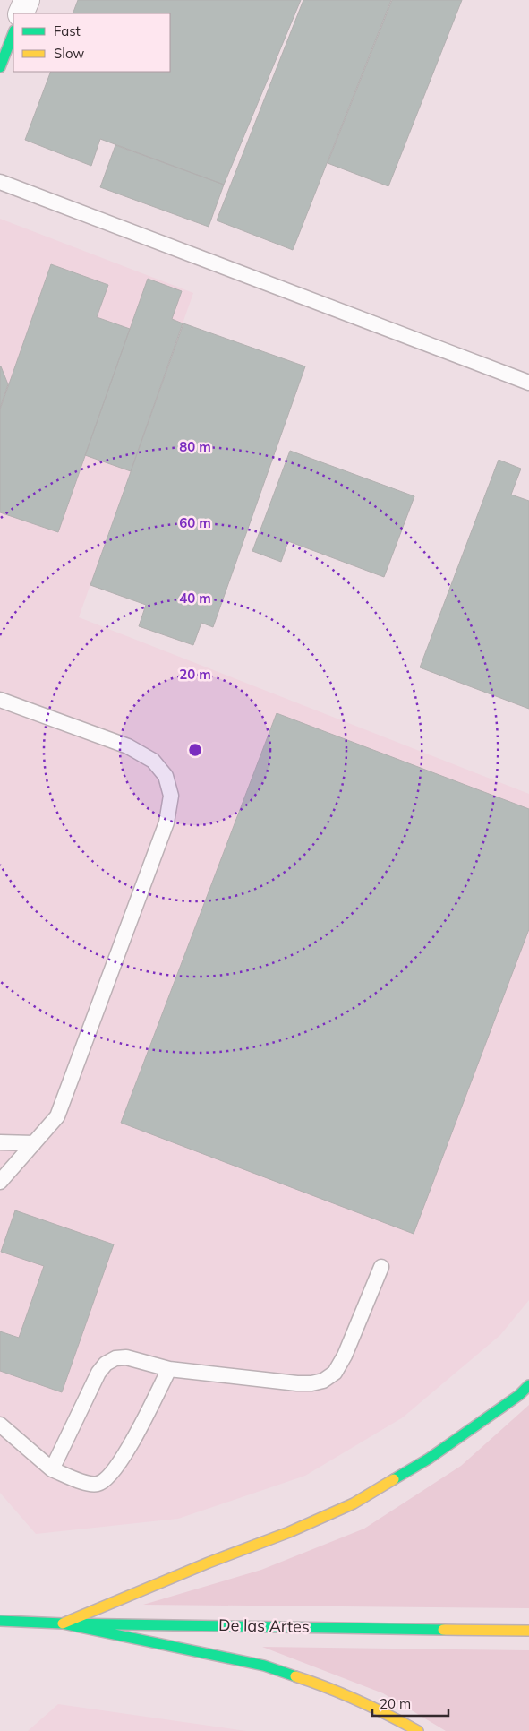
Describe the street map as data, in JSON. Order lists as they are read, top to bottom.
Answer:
{
  "streets": {
    "main road": ["De las Artes"]
  },
  "legend": ["Fast", "Slow"],
  "scale_bar": "20 m",
  "rings": [
    "80 m",
    "60 m",
    "40 m",
    "20 m"
  ]
}
